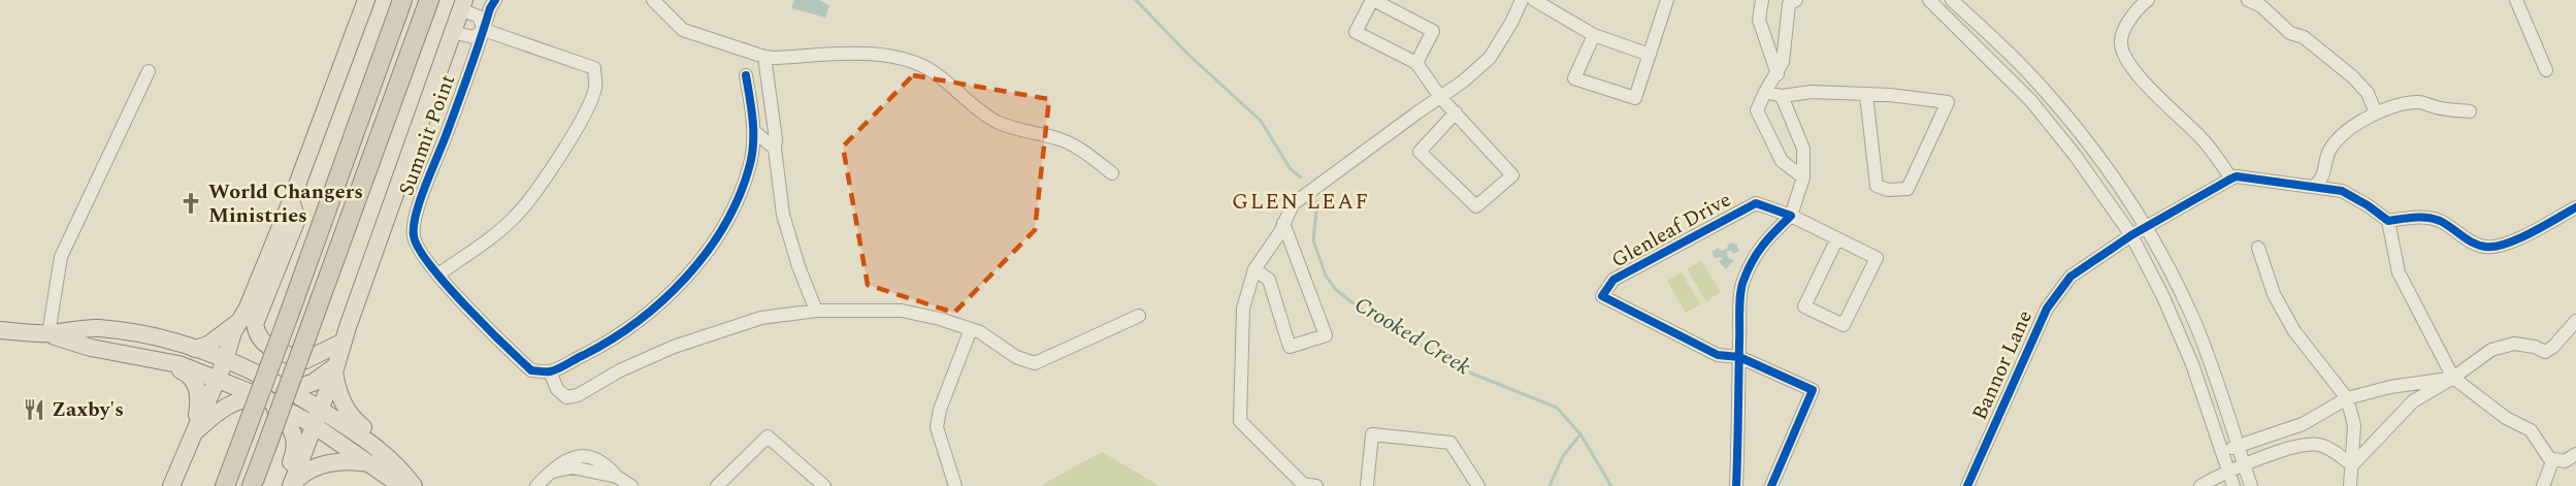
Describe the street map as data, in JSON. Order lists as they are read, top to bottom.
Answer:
{
  "streets": {
    "street": ["Summit Point", "Glenleaf Drive", "Bannor Lane"]
  },
  "districts": ["GLEN LEAF"],
  "water": ["Crooked Creek"],
  "places": {
    "church": ["World Changers Ministries"],
    "restaurant": ["Zaxby's"]
  }
}
